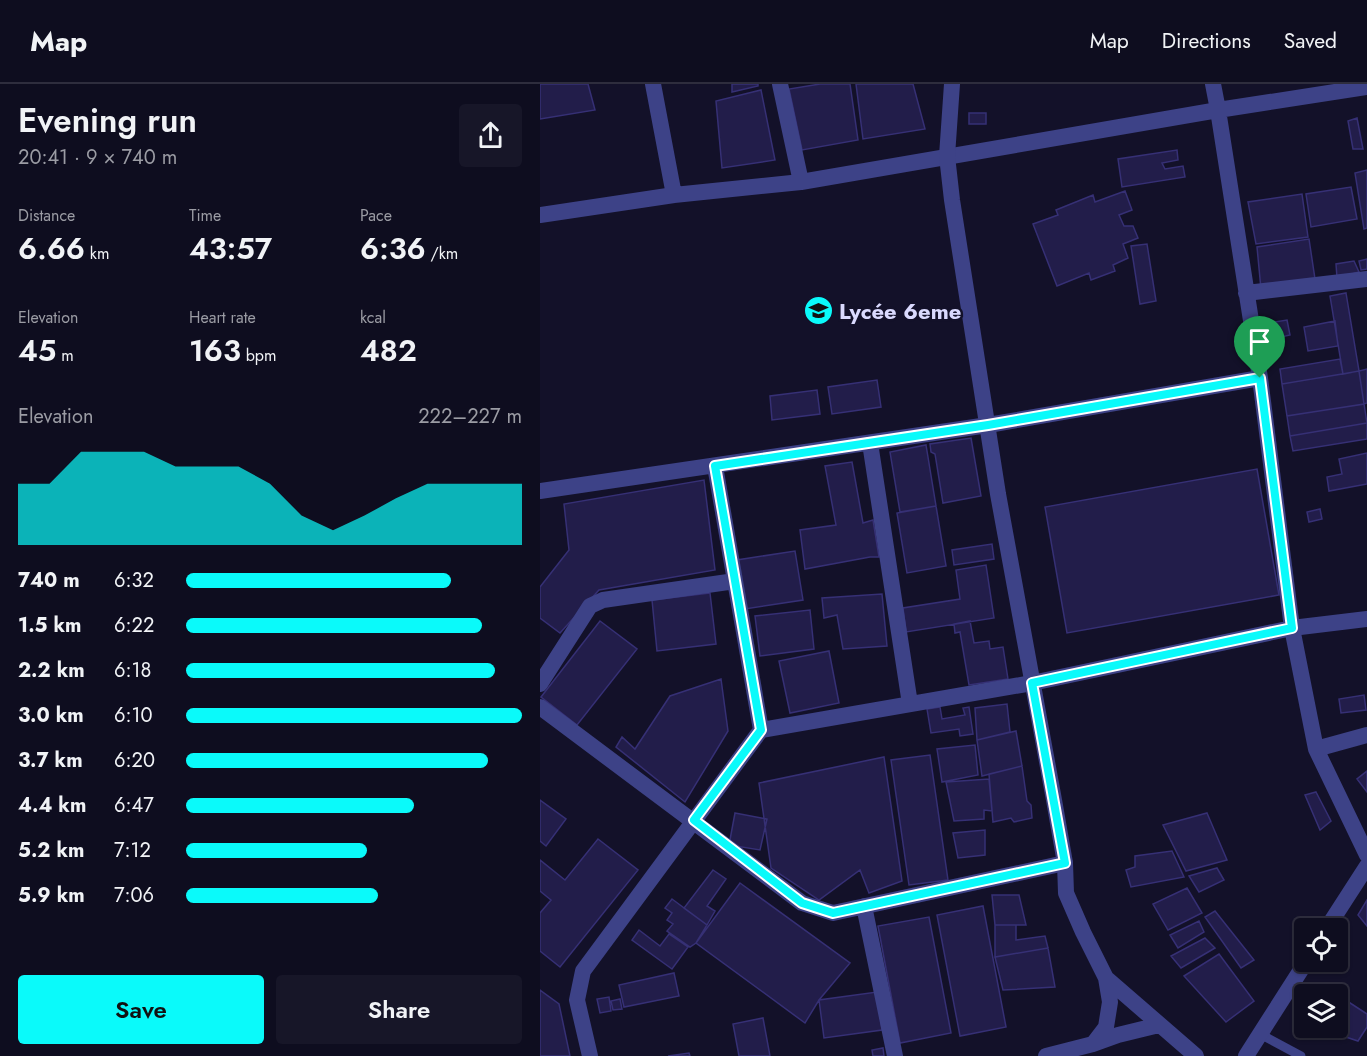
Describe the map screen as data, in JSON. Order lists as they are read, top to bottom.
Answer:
{
  "places": {
    "school or university": ["Lycée 6eme"]
  },
  "page": {
    "header": "Map",
    "nav": ["Map", "Directions", "Saved"],
    "heading": ["Evening run", "20:41 · 9 × 740 m"],
    "stats": [
      ["Distance", "6.66 km"],
      ["Time", "43:57"],
      ["Pace", "6:36 /km"],
      ["Elevation", "45 m"],
      ["Heart rate", "163 bpm"],
      ["kcal", "482"]
    ],
    "chart": ["Elevation", "222–227 m"],
    "list": [
      {
        "name": "740 m",
        "note": "6:32"
      },
      {
        "name": "1.5 km",
        "note": "6:22"
      },
      {
        "name": "2.2 km",
        "note": "6:18"
      },
      {
        "name": "3.0 km",
        "note": "6:10"
      },
      {
        "name": "3.7 km",
        "note": "6:20"
      },
      {
        "name": "4.4 km",
        "note": "6:47"
      },
      {
        "name": "5.2 km",
        "note": "7:12"
      },
      {
        "name": "5.9 km",
        "note": "7:06"
      }
    ],
    "buttons": ["Save", "Share"]
  }
}
